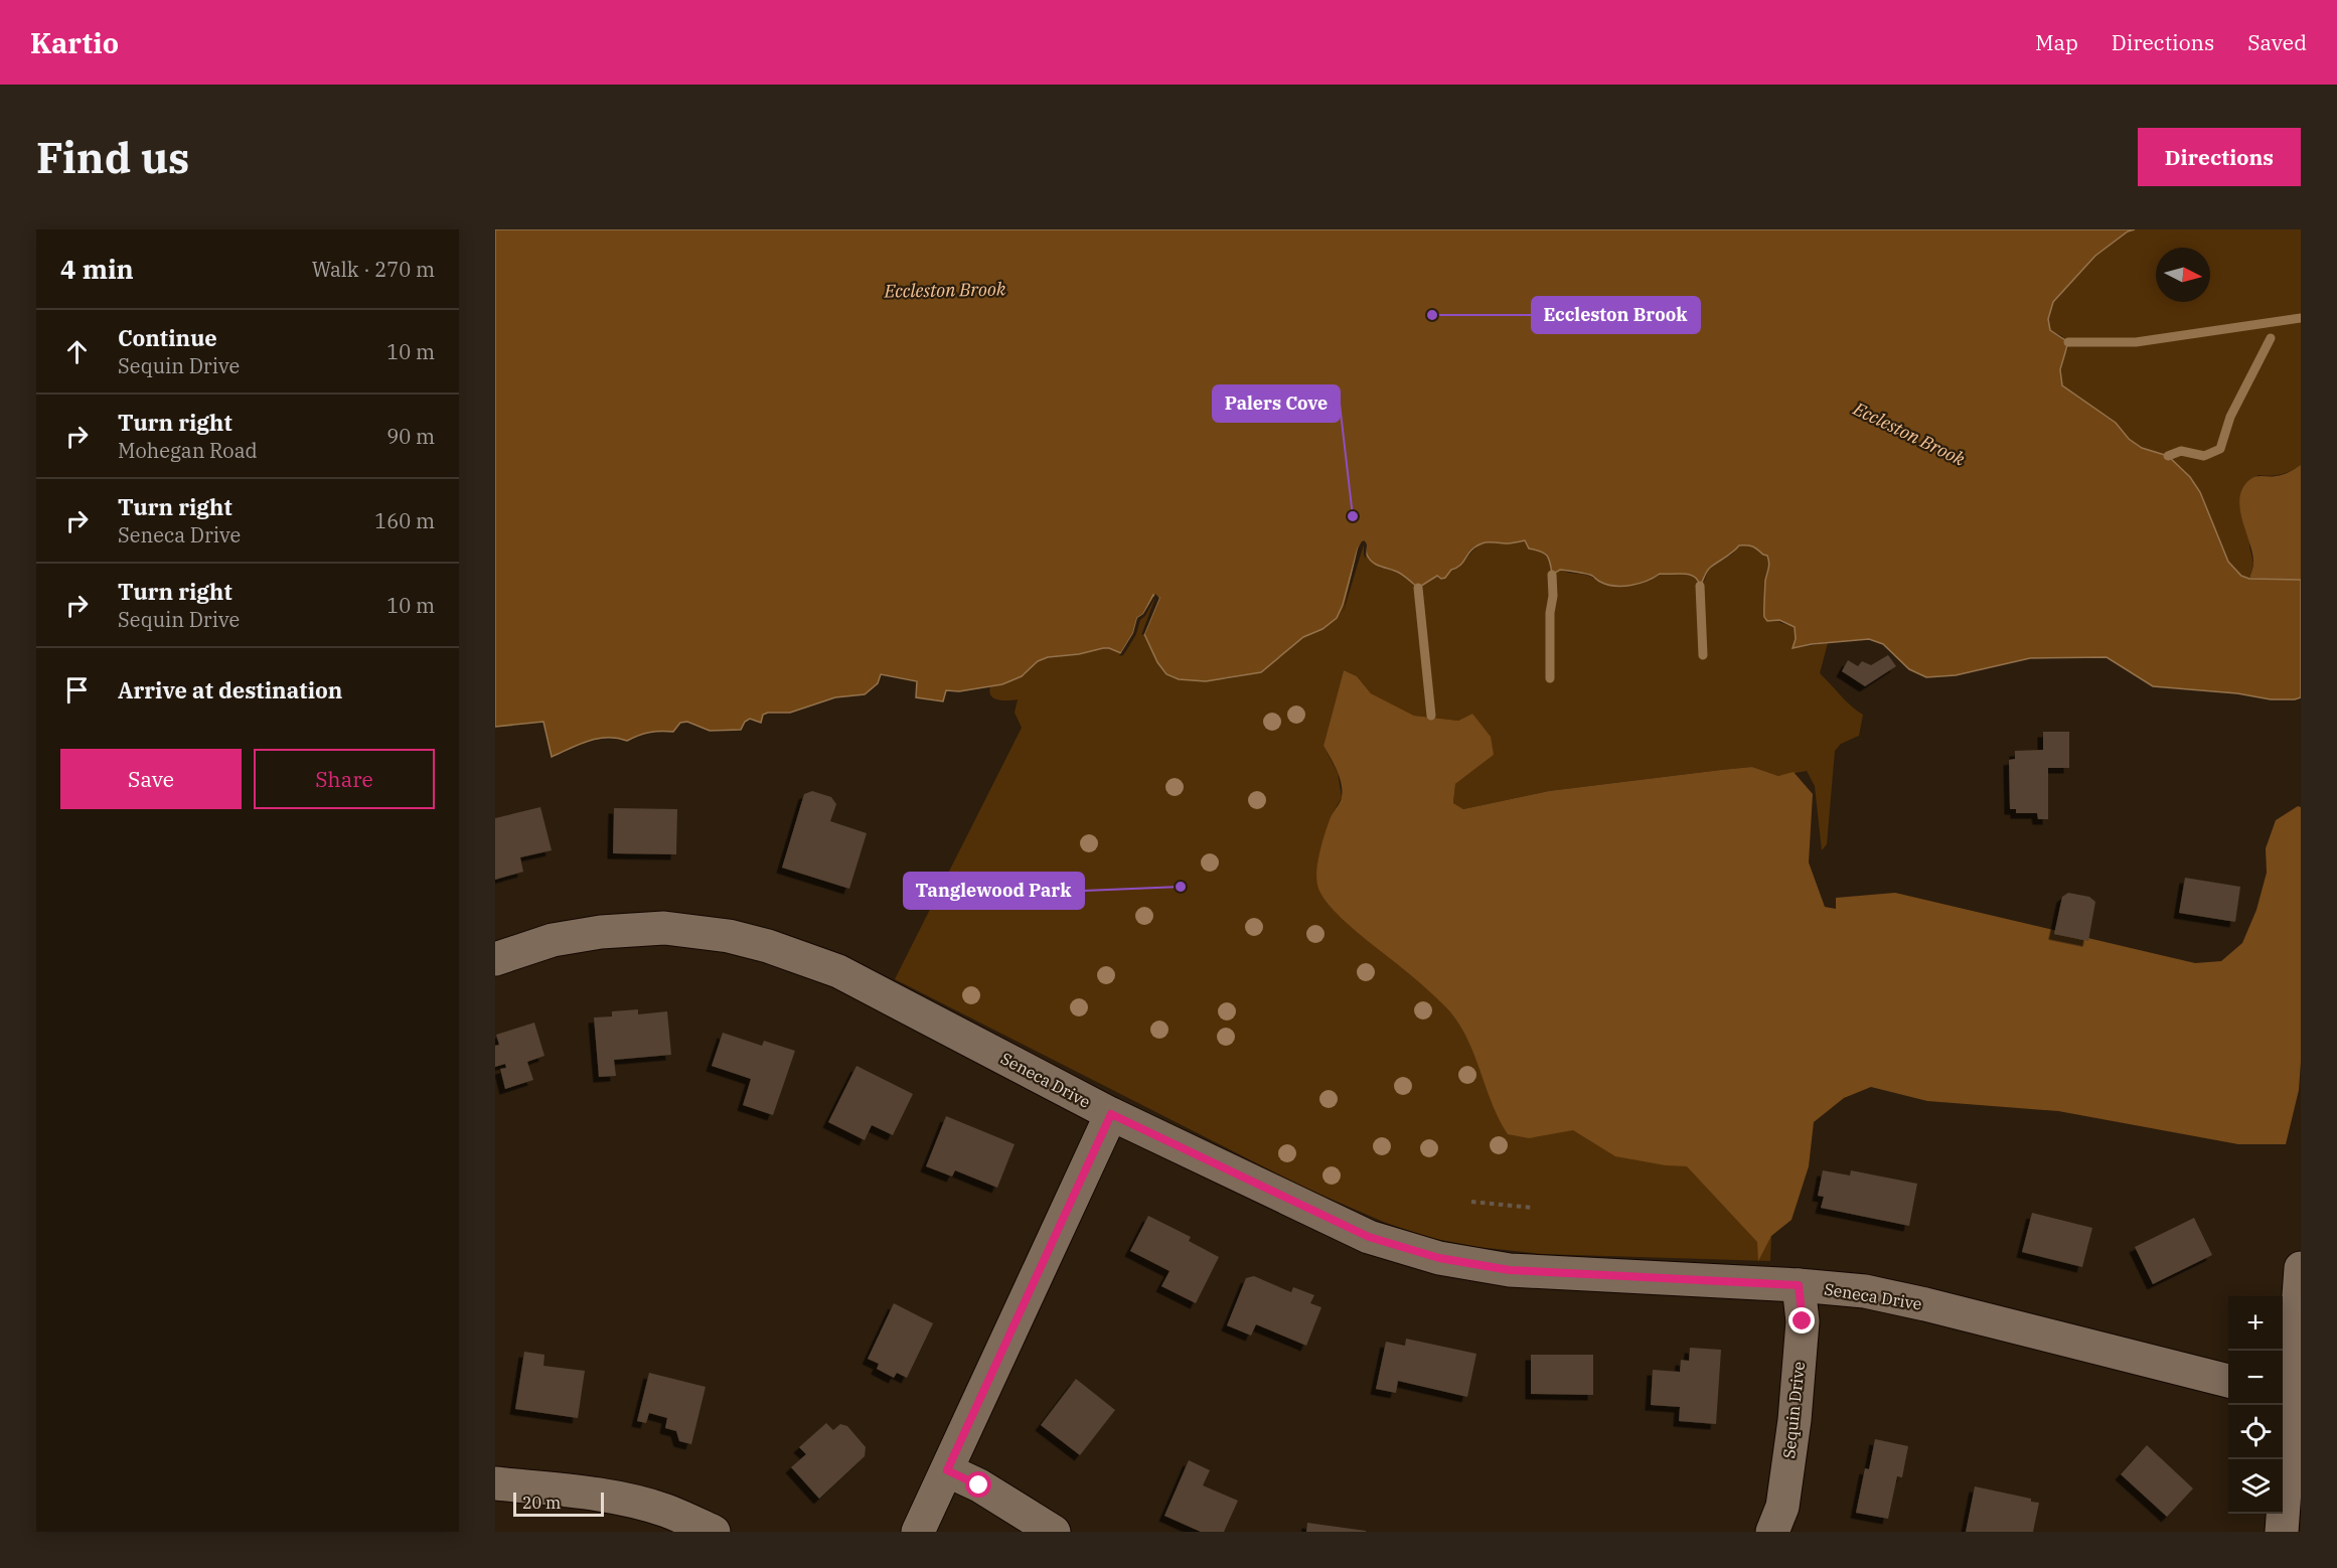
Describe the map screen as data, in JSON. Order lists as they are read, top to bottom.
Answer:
{
  "streets": {
    "street": ["Seneca Drive", "Sequin Drive"]
  },
  "crossings": [
    ["Seneca Drive", "Sequin Drive"]
  ],
  "water": ["Eccleston Brook"],
  "places": ["Eccleston Brook", "Palers Cove", "Tanglewood Park"],
  "scale_bar": "20 m",
  "north": "right",
  "page": {
    "header": "Kartio",
    "nav": ["Map", "Directions", "Saved"],
    "buttons": [
      "Directions",
      ["Save", "Share"]
    ],
    "title": "Find us",
    "heading": ["4 min", "Walk · 270 m"],
    "list": [
      ["Continue", "Sequin Drive", "10 m"],
      ["Turn right", "Mohegan Road", "90 m"],
      ["Turn right", "Seneca Drive", "160 m"],
      ["Turn right", "Sequin Drive", "10 m"],
      "Arrive at destination"
    ],
    "map_buttons": ["+", "−"],
    "scale": "20 m"
  }
}
